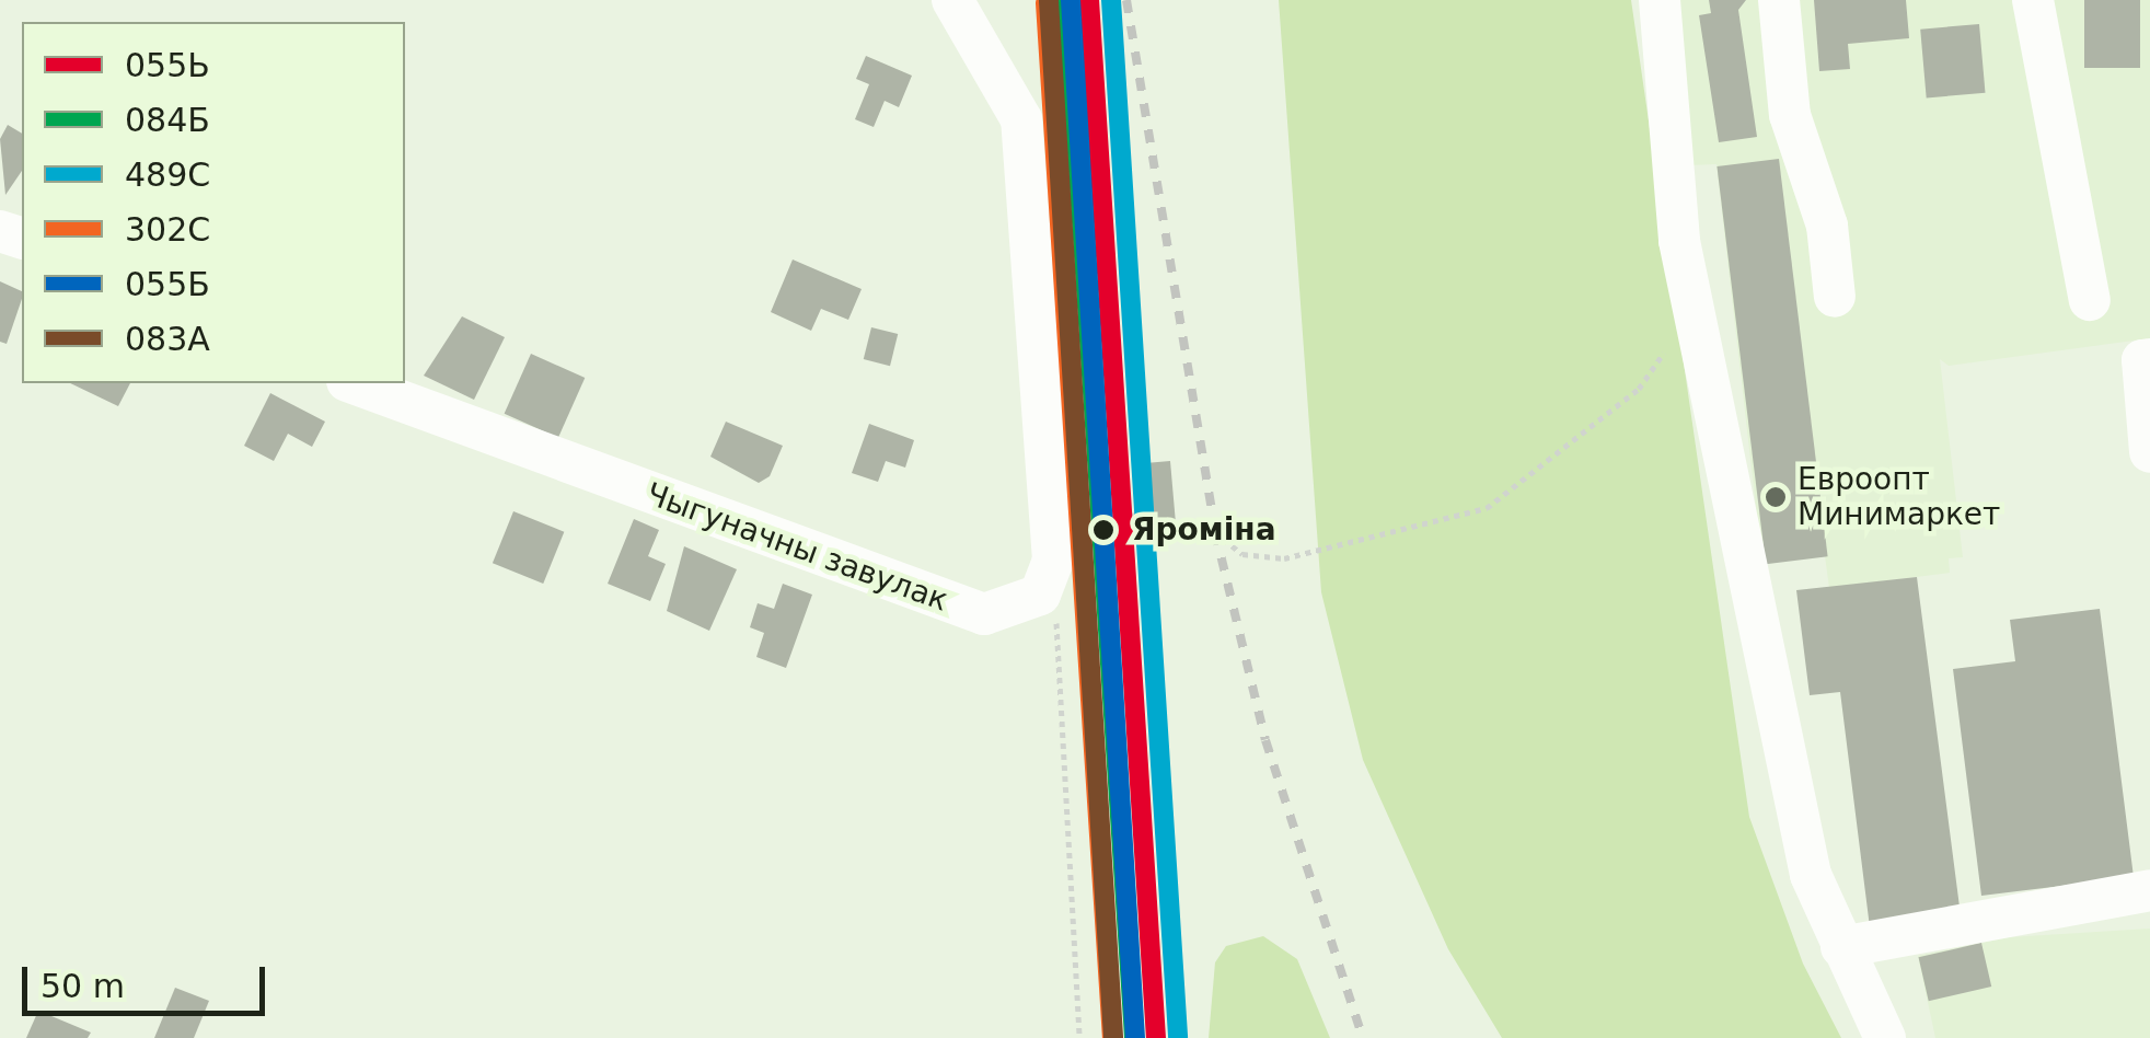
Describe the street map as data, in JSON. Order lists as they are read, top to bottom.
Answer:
{
  "streets": {
    "street": ["Чыгуначны завулак"]
  },
  "places": ["Евроопт Минимаркет", "Яроміна"],
  "lines": [
    "transit line 055Ь",
    "transit line 489С",
    "transit line 055Б",
    "transit line 084Б",
    "transit line 083А",
    "transit line 302С"
  ],
  "legend": [
    "055Ь",
    "084Б",
    "489С",
    "302С",
    "055Б",
    "083А"
  ],
  "scale_bar": "50 m"
}
